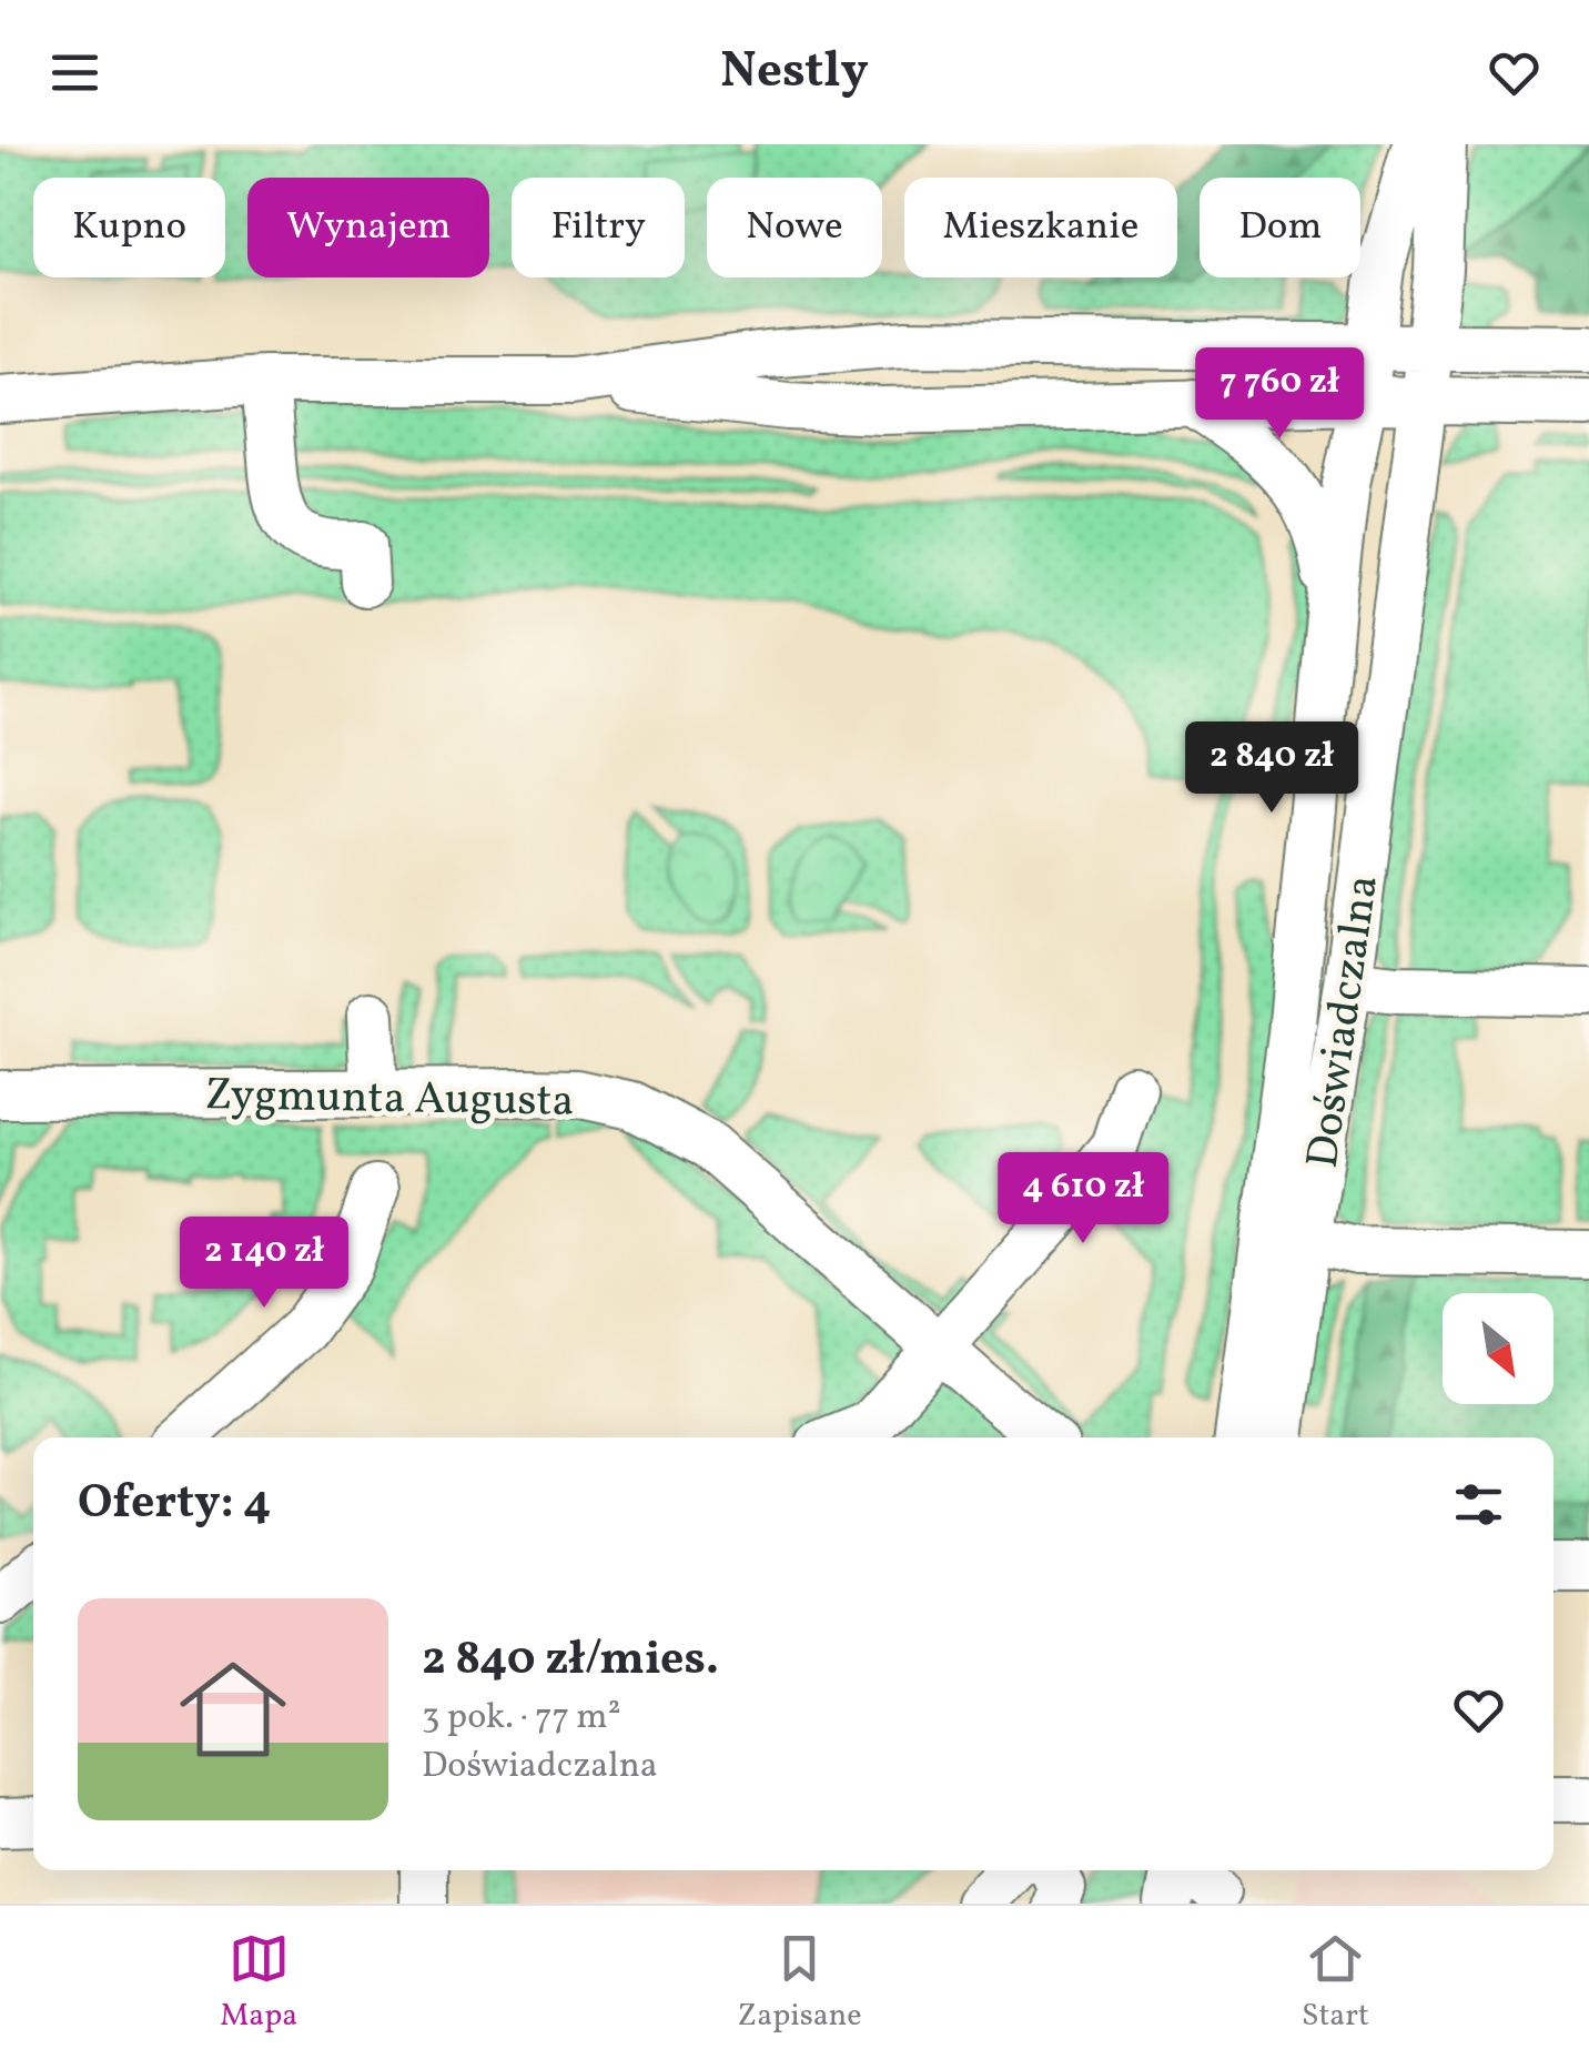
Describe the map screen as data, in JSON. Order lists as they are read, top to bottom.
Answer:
{
  "streets": {
    "street": ["Doświadczalna", "Zygmunta Augusta"]
  },
  "north": "bottom right",
  "page": {
    "header": "Nestly",
    "chip": [
      "Kupno",
      "Wynajem",
      "Filtry",
      "Nowe",
      "Mieszkanie",
      "Dom"
    ],
    "price": [
      "7 760 zł",
      "2 840 zł",
      "4 610 zł",
      "2 140 zł"
    ],
    "heading": "Oferty: 4",
    "list": [
      {
        "name": "2 840 zł/mies.",
        "note": "3 pok. · 77 m² · Doświadczalna"
      }
    ],
    "tabs": ["Mapa", "Zapisane", "Start"]
  }
}
